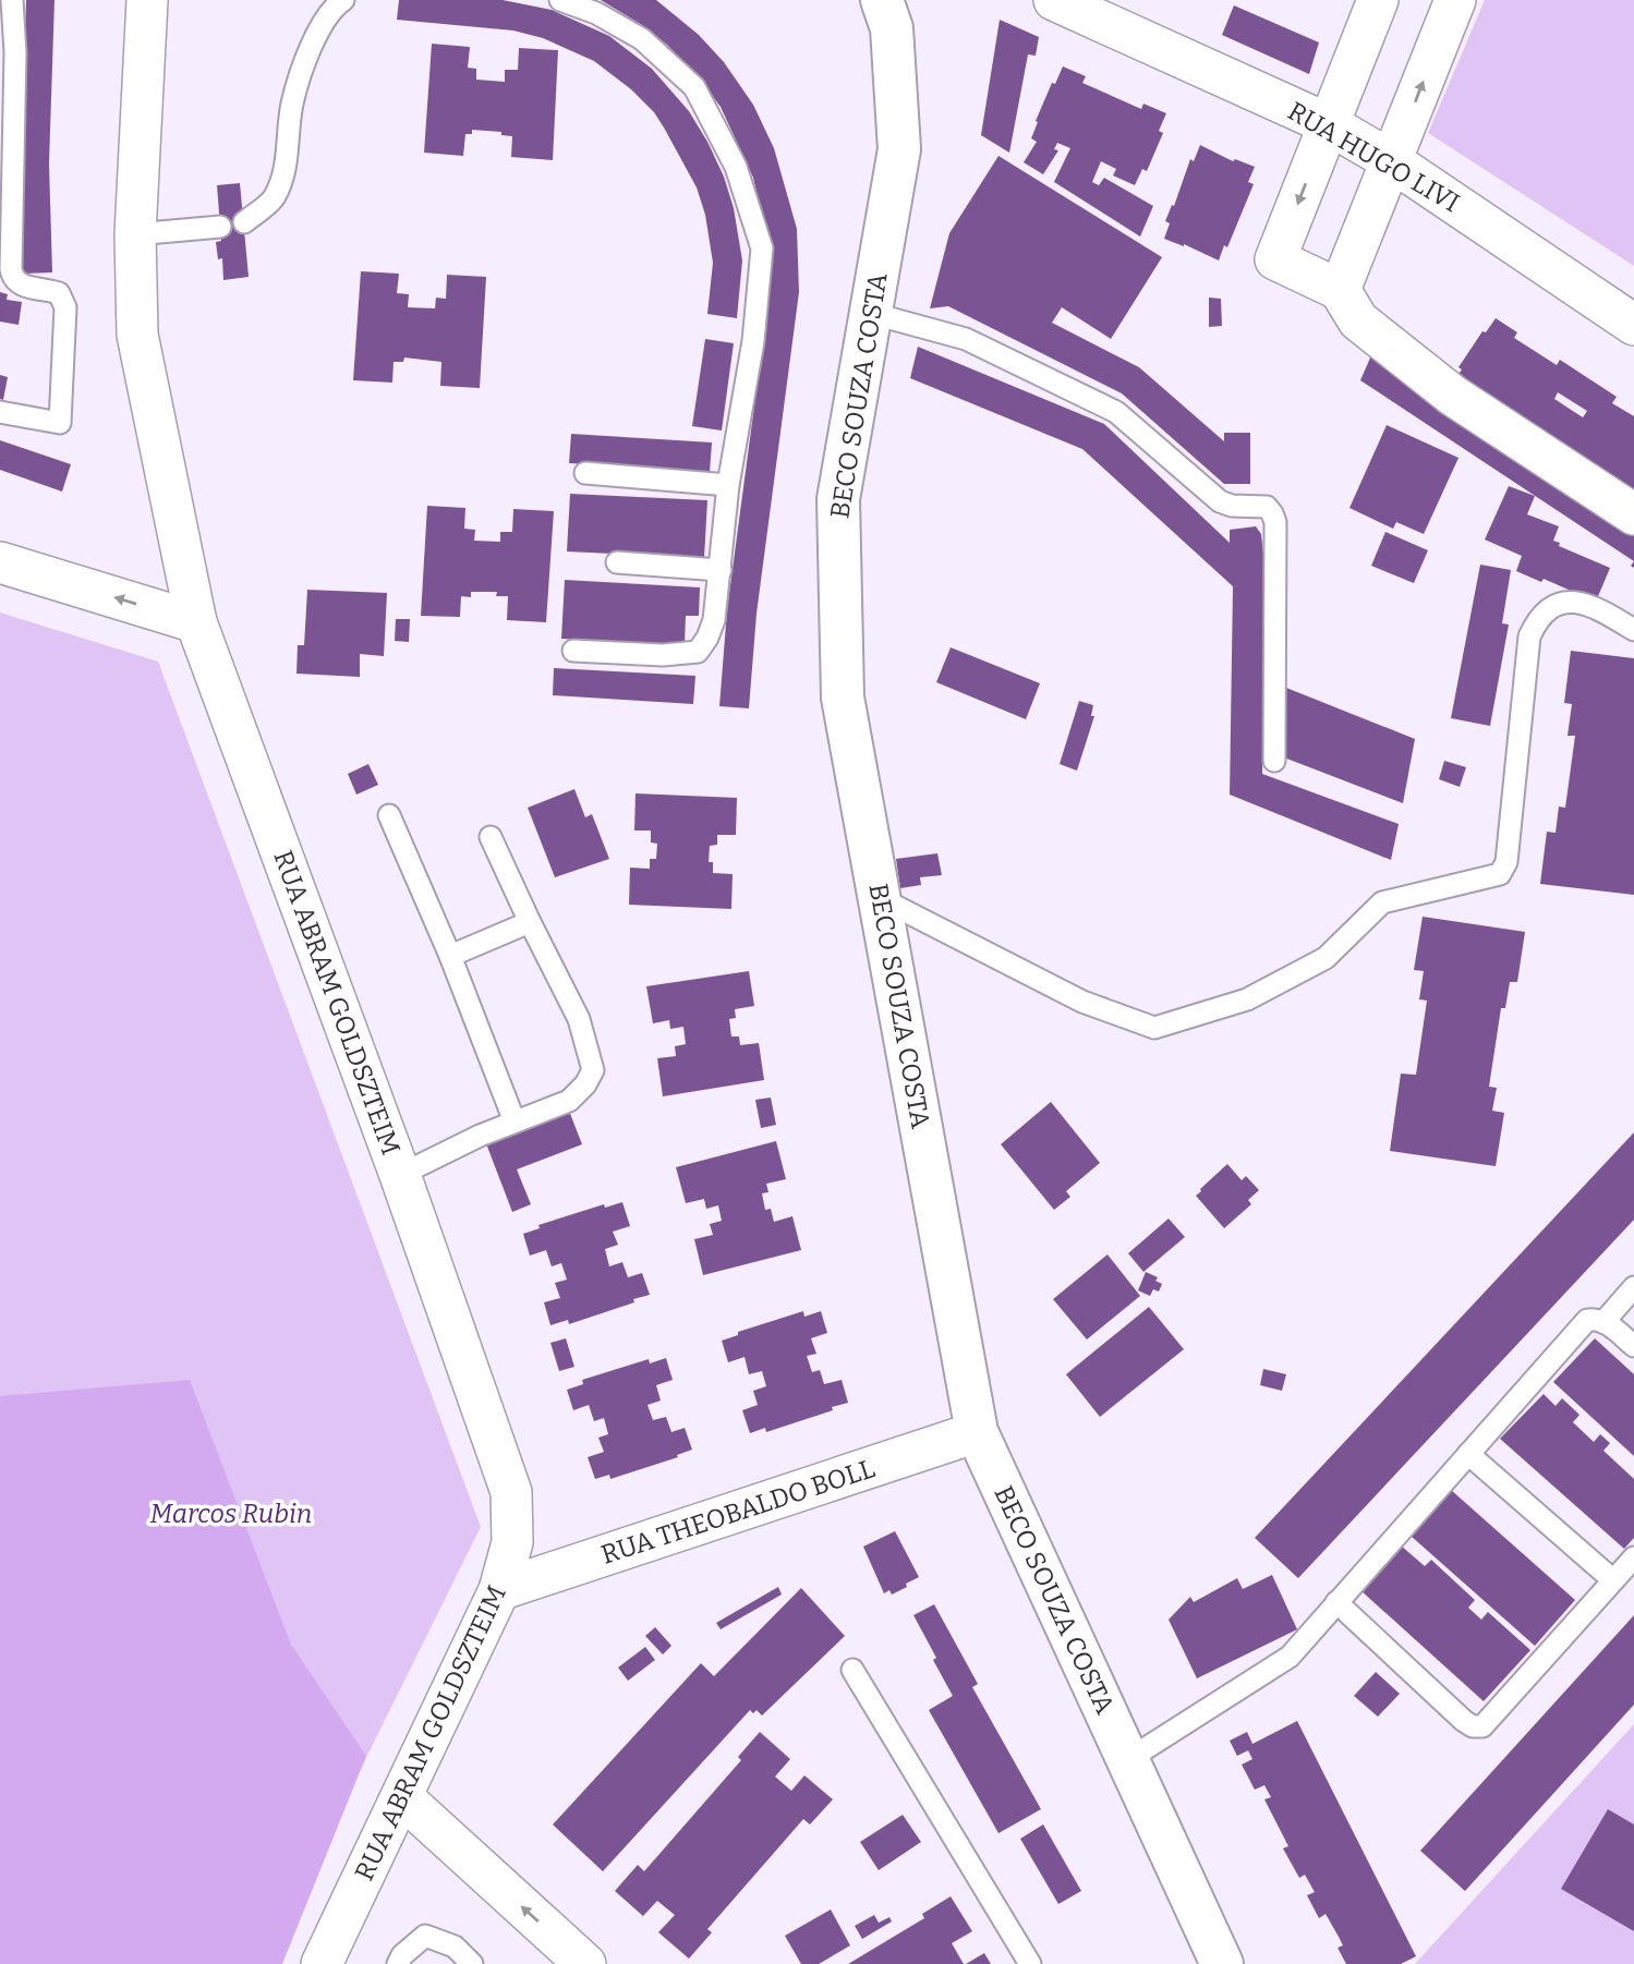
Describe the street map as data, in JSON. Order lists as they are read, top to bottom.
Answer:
{
  "streets": {
    "street": [
      "RUA HUGO LIVI",
      "BECO SOUZA COSTA",
      "RUA ABRAM GOLDSZTEIM",
      "RUA THEOBALDO BOLL"
    ]
  },
  "crossings": [
    ["BECO SOUZA COSTA", "RUA THEOBALDO BOLL"],
    ["RUA ABRAM GOLDSZTEIM", "RUA THEOBALDO BOLL"]
  ],
  "parks": ["Marcos Rubin"]
}
